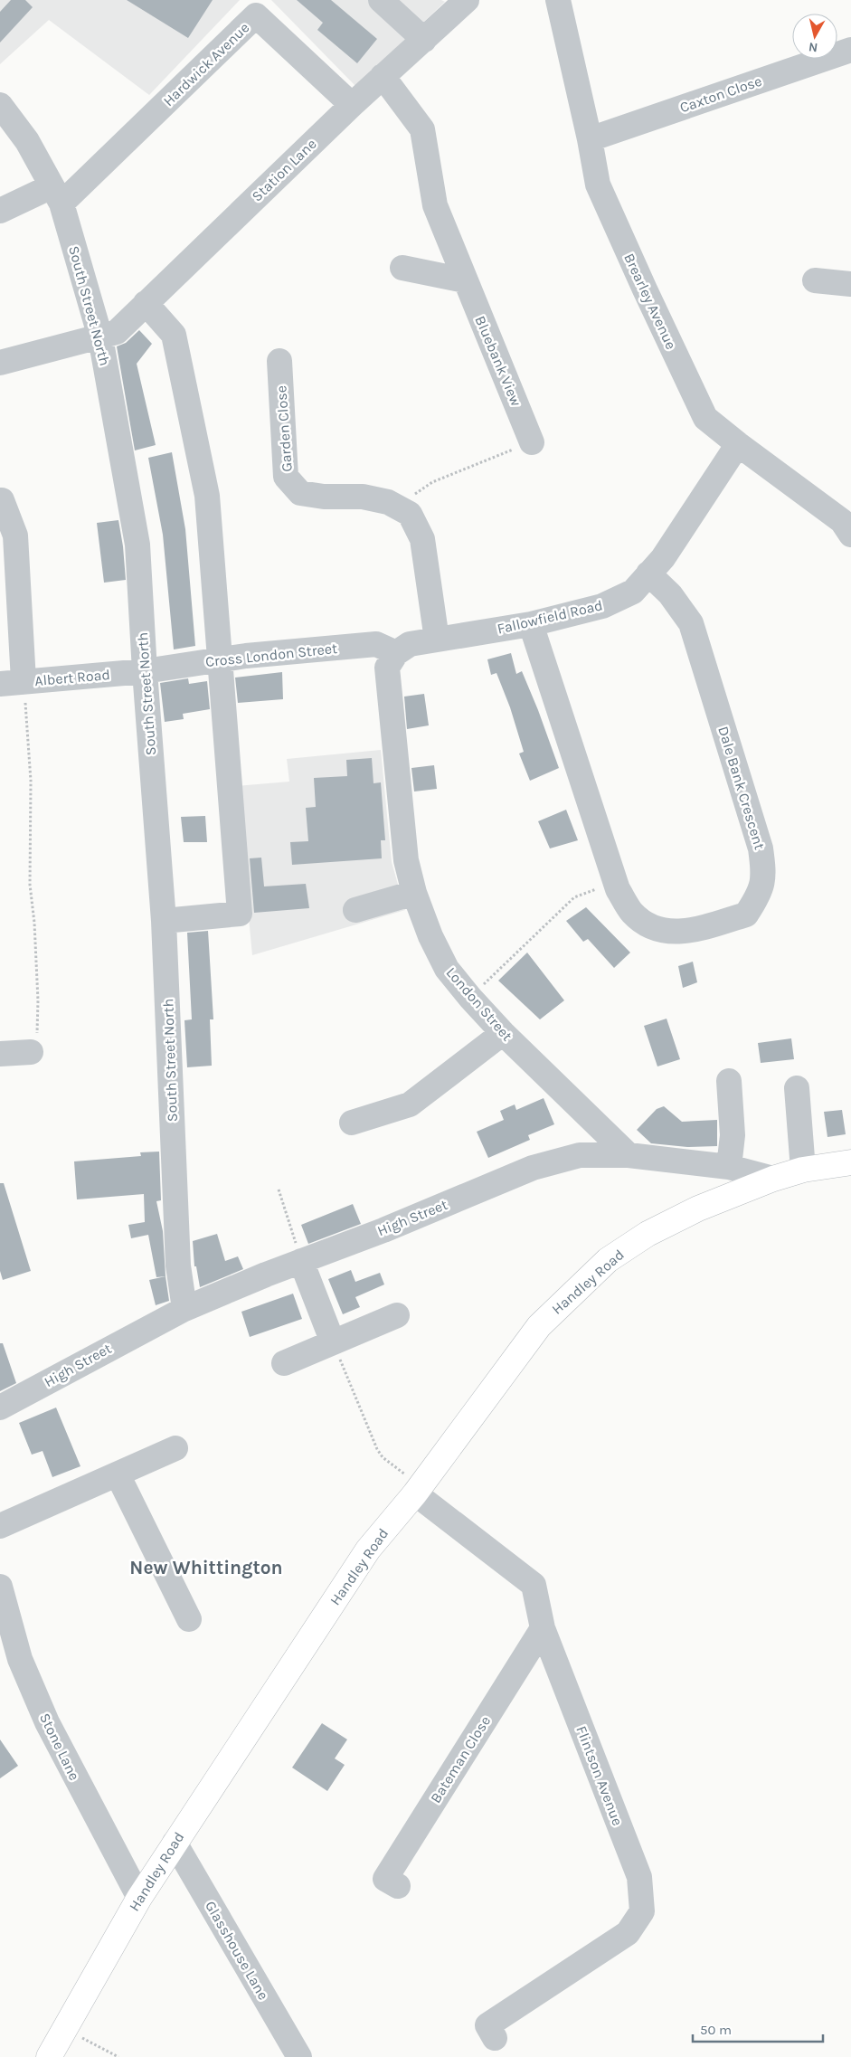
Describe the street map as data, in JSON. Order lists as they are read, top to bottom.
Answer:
{
  "streets": {
    "main road": ["Handley Road"],
    "street": [
      "Hardwick Avenue",
      "Caxton Close",
      "Station Lane",
      "Brearley Avenue",
      "South Street North",
      "Bluebank View",
      "Garden Close",
      "Fallowfield Road",
      "Cross London Street",
      "Albert Road",
      "Dale Bank Crescent",
      "London Street",
      "High Street",
      "Stone Lane",
      "Bateman Close",
      "Flintson Avenue",
      "Glasshouse Lane"
    ]
  },
  "crossings": [
    ["Hardwick Avenue", "Station Lane"],
    ["Hardwick Avenue", "South Street North"],
    ["Caxton Close", "Brearley Avenue"],
    ["Station Lane", "South Street North"],
    ["Station Lane", "Bluebank View"],
    ["Brearley Avenue", "Fallowfield Road"],
    ["South Street North", "Cross London Street"],
    ["South Street North", "Albert Road"],
    ["South Street North", "High Street"],
    ["Garden Close", "Fallowfield Road"],
    ["Fallowfield Road", "Cross London Street"],
    ["Fallowfield Road", "Dale Bank Crescent"],
    ["Fallowfield Road", "London Street"],
    ["Cross London Street", "Albert Road"],
    ["Cross London Street", "London Street"],
    ["London Street", "High Street"],
    ["High Street", "Handley Road"],
    ["Handley Road", "Stone Lane"],
    ["Handley Road", "Flintson Avenue"],
    ["Handley Road", "Glasshouse Lane"],
    ["Bateman Close", "Flintson Avenue"]
  ],
  "districts": ["New Whittington"],
  "scale_bar": "50 m",
  "north": "bottom"
}
